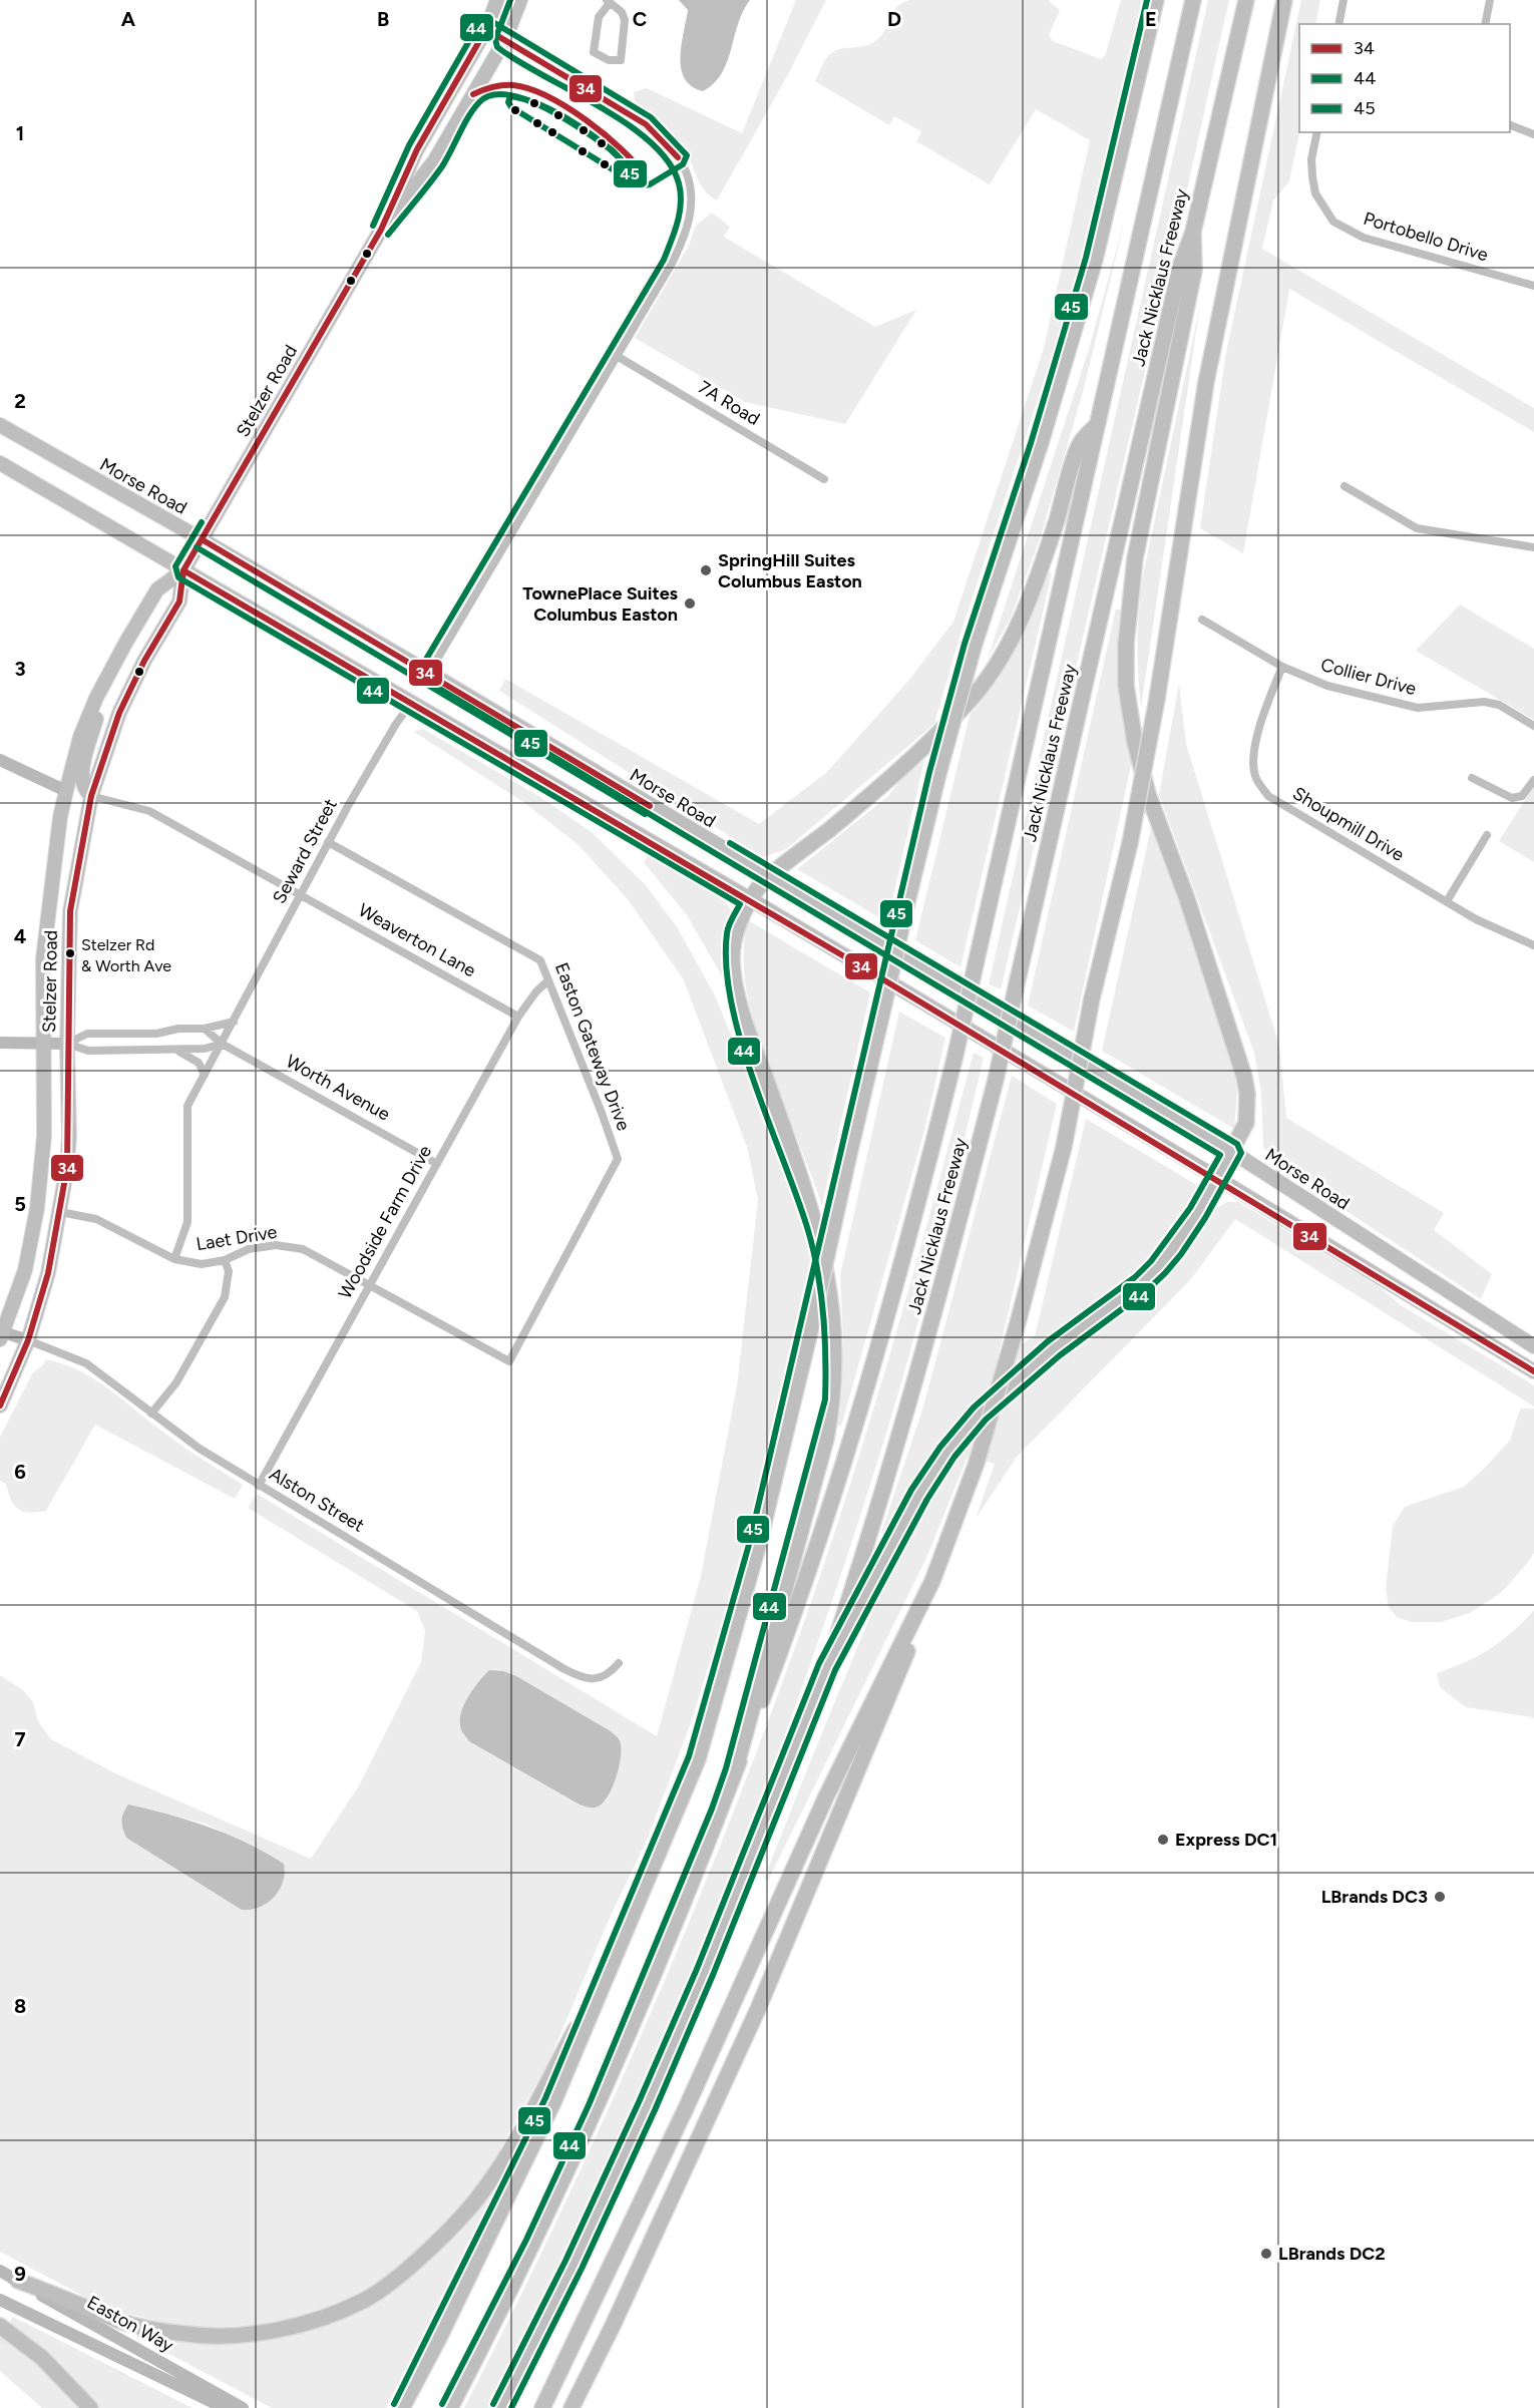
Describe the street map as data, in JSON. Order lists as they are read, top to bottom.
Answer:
{
  "streets": {
    "highway": ["Jack Nicklaus Freeway"],
    "main road": [
      "Stelzer Road",
      "Morse Road",
      "Alston Street",
      "Easton Way"
    ],
    "street": [
      "Portobello Drive",
      "7A Road",
      "Collier Drive",
      "Shoupmill Drive",
      "Seward Street",
      "Weaverton Lane",
      "Easton Gateway Drive",
      "Worth Avenue",
      "Woodside Farm Drive",
      "Laet Drive"
    ]
  },
  "crossings": [
    ["Stelzer Road", "Morse Road"],
    ["Stelzer Road", "Laet Drive"],
    ["Stelzer Road", "Alston Street"],
    ["Collier Drive", "Shoupmill Drive"],
    ["Seward Street", "Weaverton Lane"],
    ["Seward Street", "Easton Gateway Drive"],
    ["Seward Street", "Worth Avenue"],
    ["Seward Street", "Laet Drive"],
    ["Weaverton Lane", "Woodside Farm Drive"],
    ["Easton Gateway Drive", "Woodside Farm Drive"],
    ["Easton Gateway Drive", "Laet Drive"],
    ["Worth Avenue", "Woodside Farm Drive"],
    ["Woodside Farm Drive", "Laet Drive"],
    ["Woodside Farm Drive", "Alston Street"]
  ],
  "places": [
    "SpringHill Suites Columbus Easton",
    "TownePlace Suites Columbus Easton",
    "Stelzer Rd & Worth Ave",
    "Express DC1",
    "LBrands DC3",
    "LBrands DC2"
  ],
  "lines": ["transit line 45", "transit line 44", "transit line 34"],
  "legend": ["34", "44", "45"],
  "grid": {
    "columns": [
      "A",
      "B",
      "C",
      "D",
      "E"
    ],
    "rows": [
      "1",
      "2",
      "3",
      "4",
      "5",
      "6",
      "7",
      "8",
      "9"
    ]
  }
}
